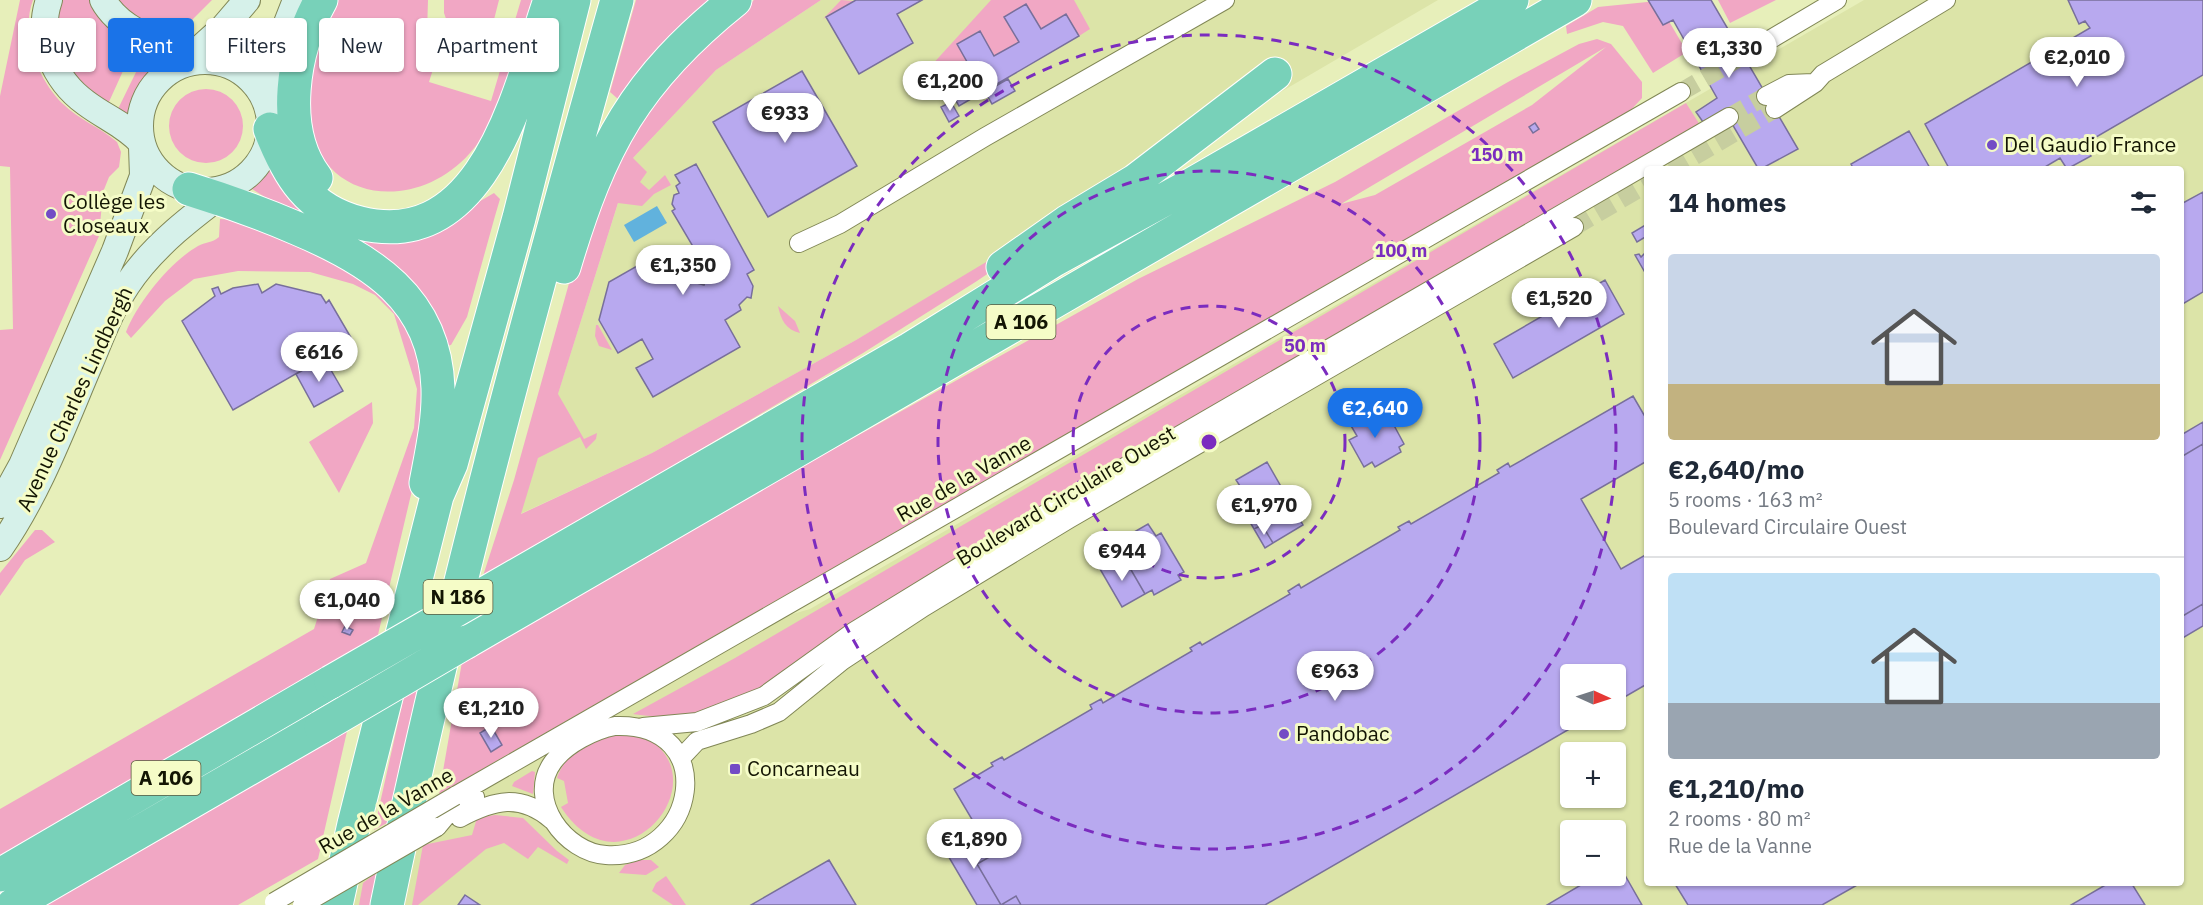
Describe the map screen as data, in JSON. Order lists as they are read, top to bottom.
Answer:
{
  "streets": {
    "highway": ["A 106", "N 186"],
    "main road": ["Avenue Charles Lindbergh"],
    "street": ["Rue de la Vanne", "Boulevard Circulaire Ouest"]
  },
  "places": {
    "other": ["Del Gaudio France", "Collège les Closeaux", "Pandobac"],
    "transit": ["Concarneau"]
  },
  "north": "right",
  "page": {
    "chip": [
      "Buy",
      "Rent",
      "Filters",
      "New",
      "Apartment"
    ],
    "price": [
      "€1,330",
      "€2,010",
      "€1,200",
      "€933",
      "€1,350",
      "€1,520",
      "€616",
      "€2,640",
      "€1,970",
      "€944",
      "€1,040",
      "€963",
      "€1,210",
      "€1,890"
    ],
    "heading": "14 homes",
    "list": [
      {
        "name": "€2,640/mo",
        "note": "5 rooms · 163 m² · Boulevard Circulaire Ouest"
      },
      {
        "name": "€1,210/mo",
        "note": "2 rooms · 80 m² · Rue de la Vanne"
      }
    ],
    "map_buttons": ["+", "−"]
  },
  "rings": ["150 m", "100 m", "50 m"]
}
